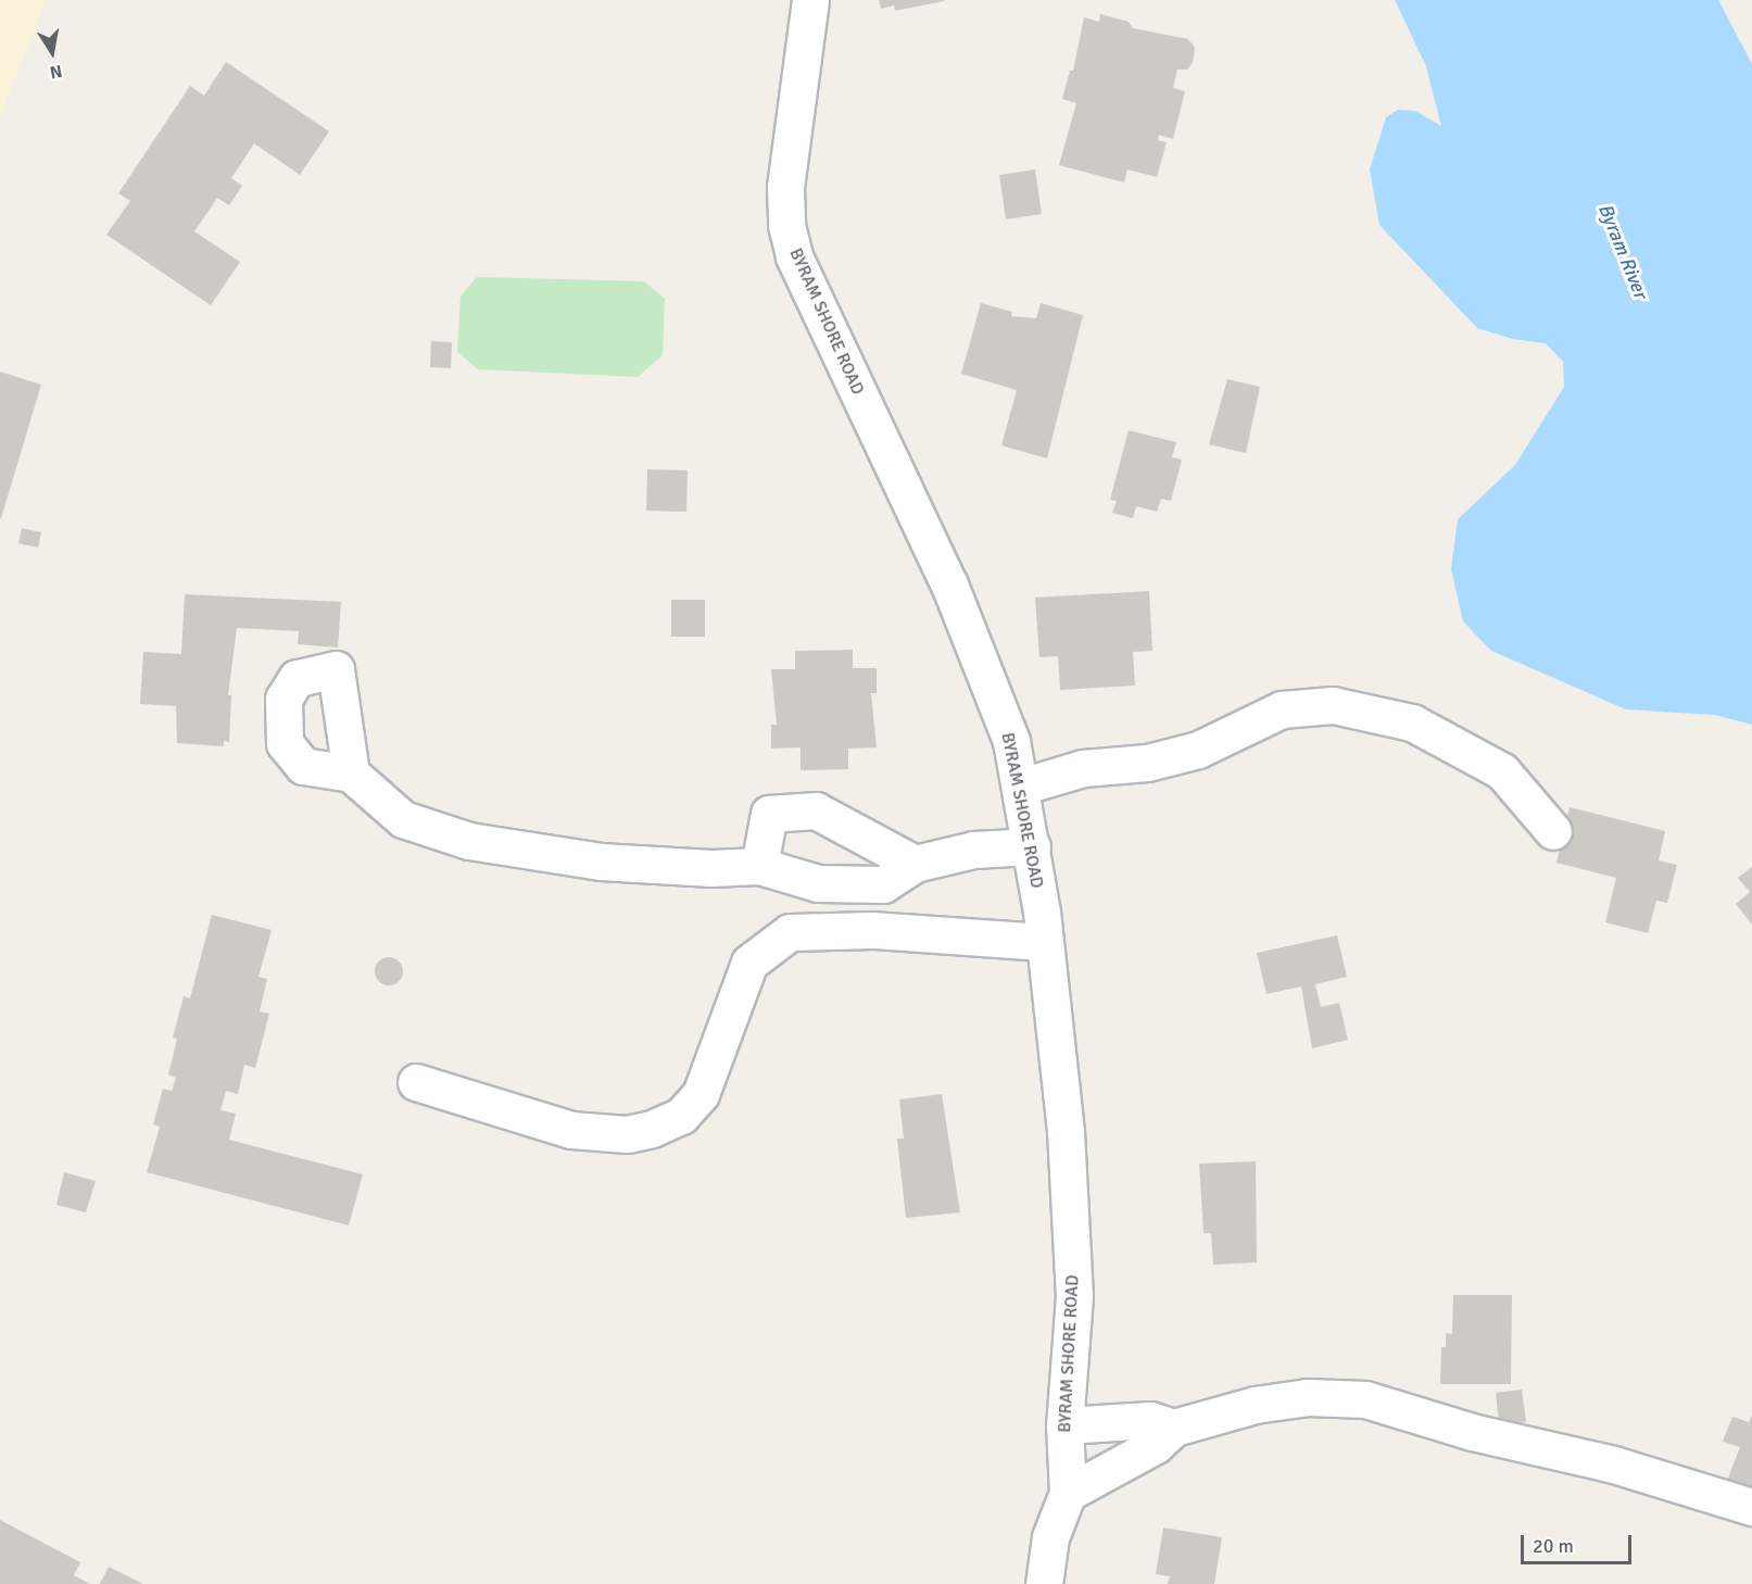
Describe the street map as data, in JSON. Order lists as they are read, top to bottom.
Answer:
{
  "streets": {
    "street": ["BYRAM SHORE ROAD"]
  },
  "water": ["Byram River"],
  "scale_bar": "20 m",
  "north": "bottom"
}
